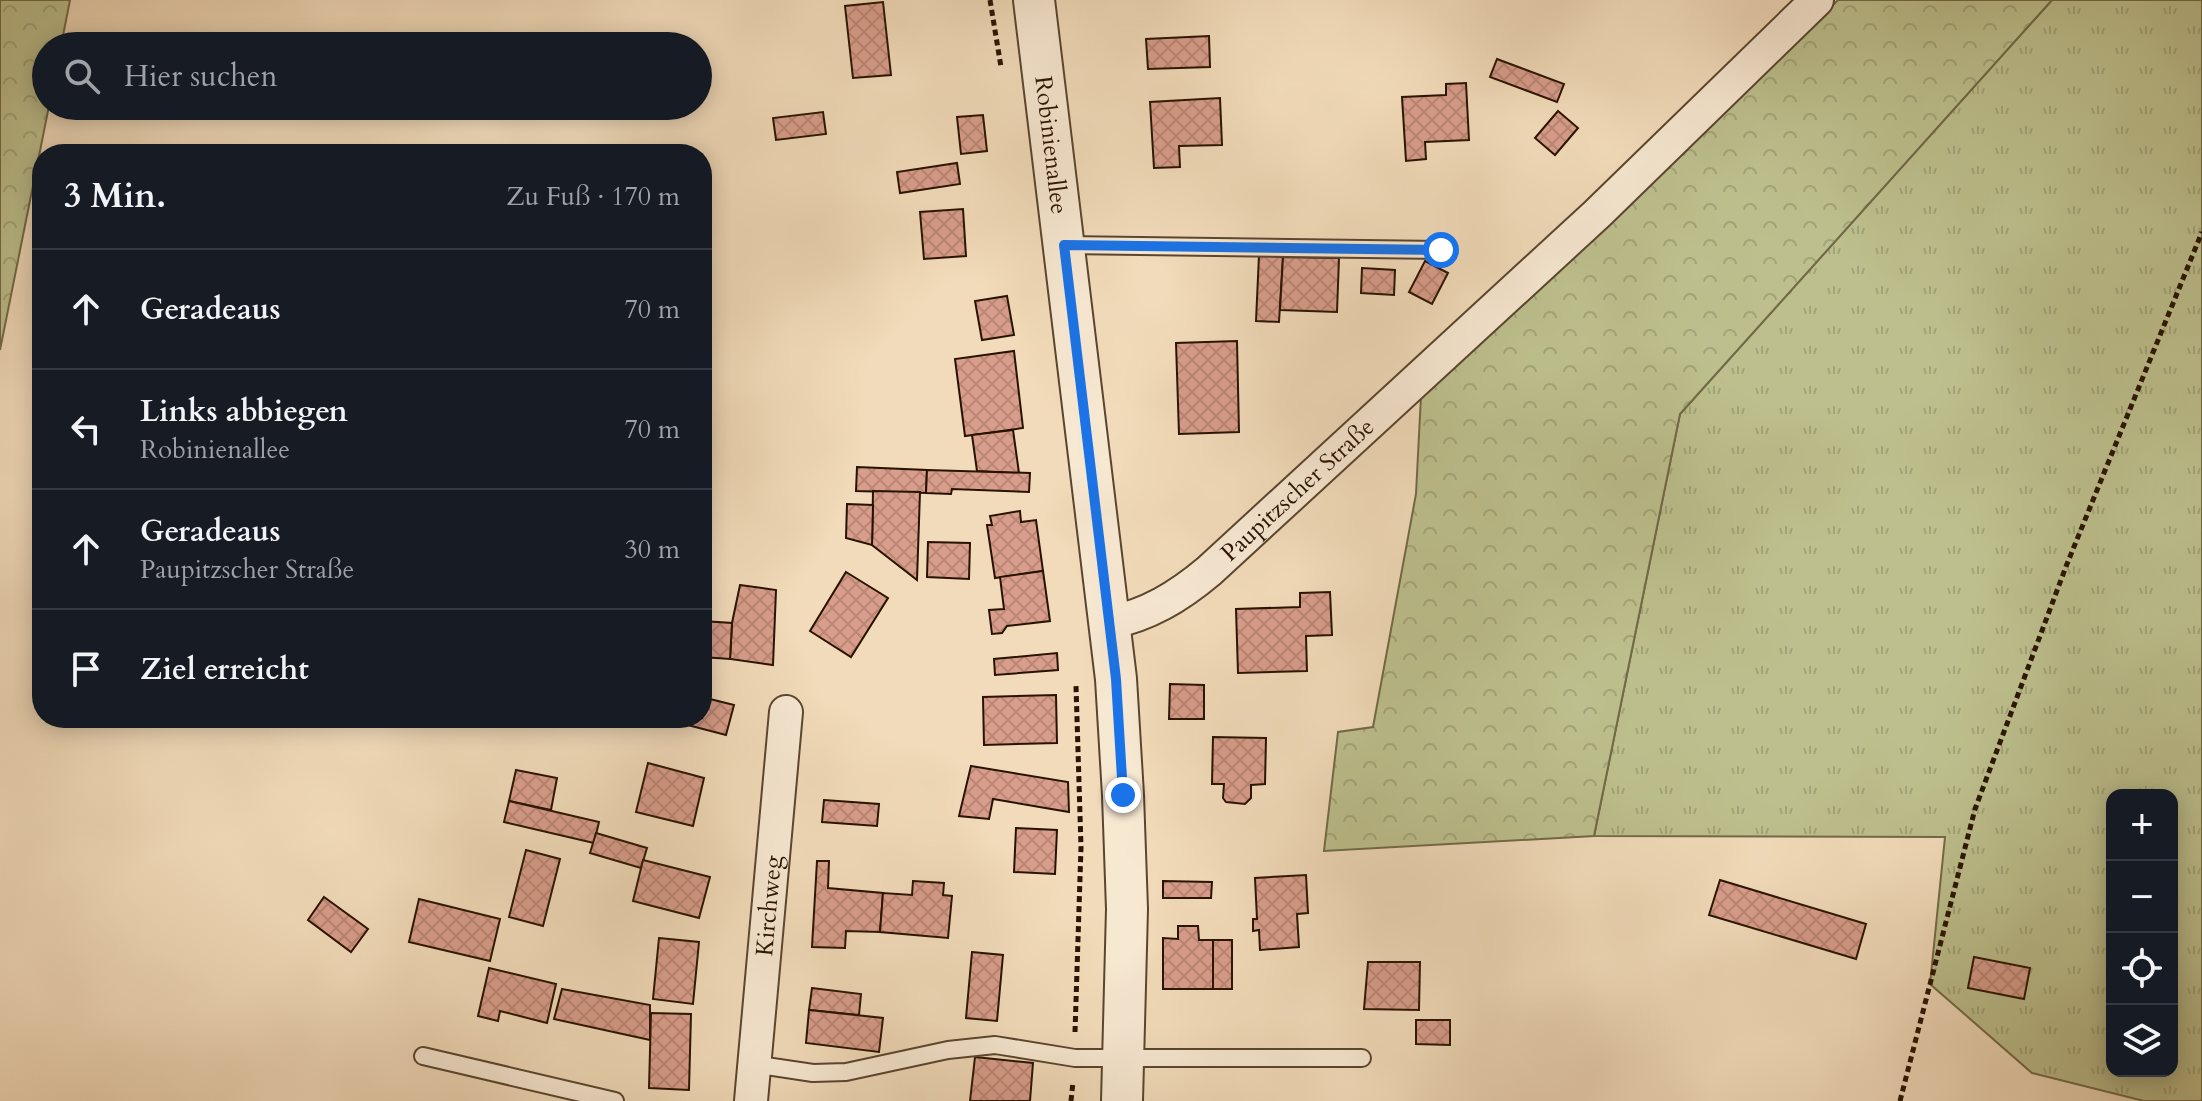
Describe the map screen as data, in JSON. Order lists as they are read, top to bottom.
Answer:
{
  "streets": {
    "street": ["Robinienallee", "Paupitzscher Straße", "Kirchweg"]
  },
  "crossings": [
    ["Robinienallee", "Paupitzscher Straße"]
  ],
  "page": {
    "search": "Hier suchen",
    "heading": ["3 Min.", "Zu Fuß · 170 m"],
    "list": [
      ["Geradeaus", "70 m"],
      ["Links abbiegen", "Robinienallee", "70 m"],
      ["Geradeaus", "Paupitzscher Straße", "30 m"],
      "Ziel erreicht"
    ],
    "map_buttons": ["+", "−"]
  }
}
